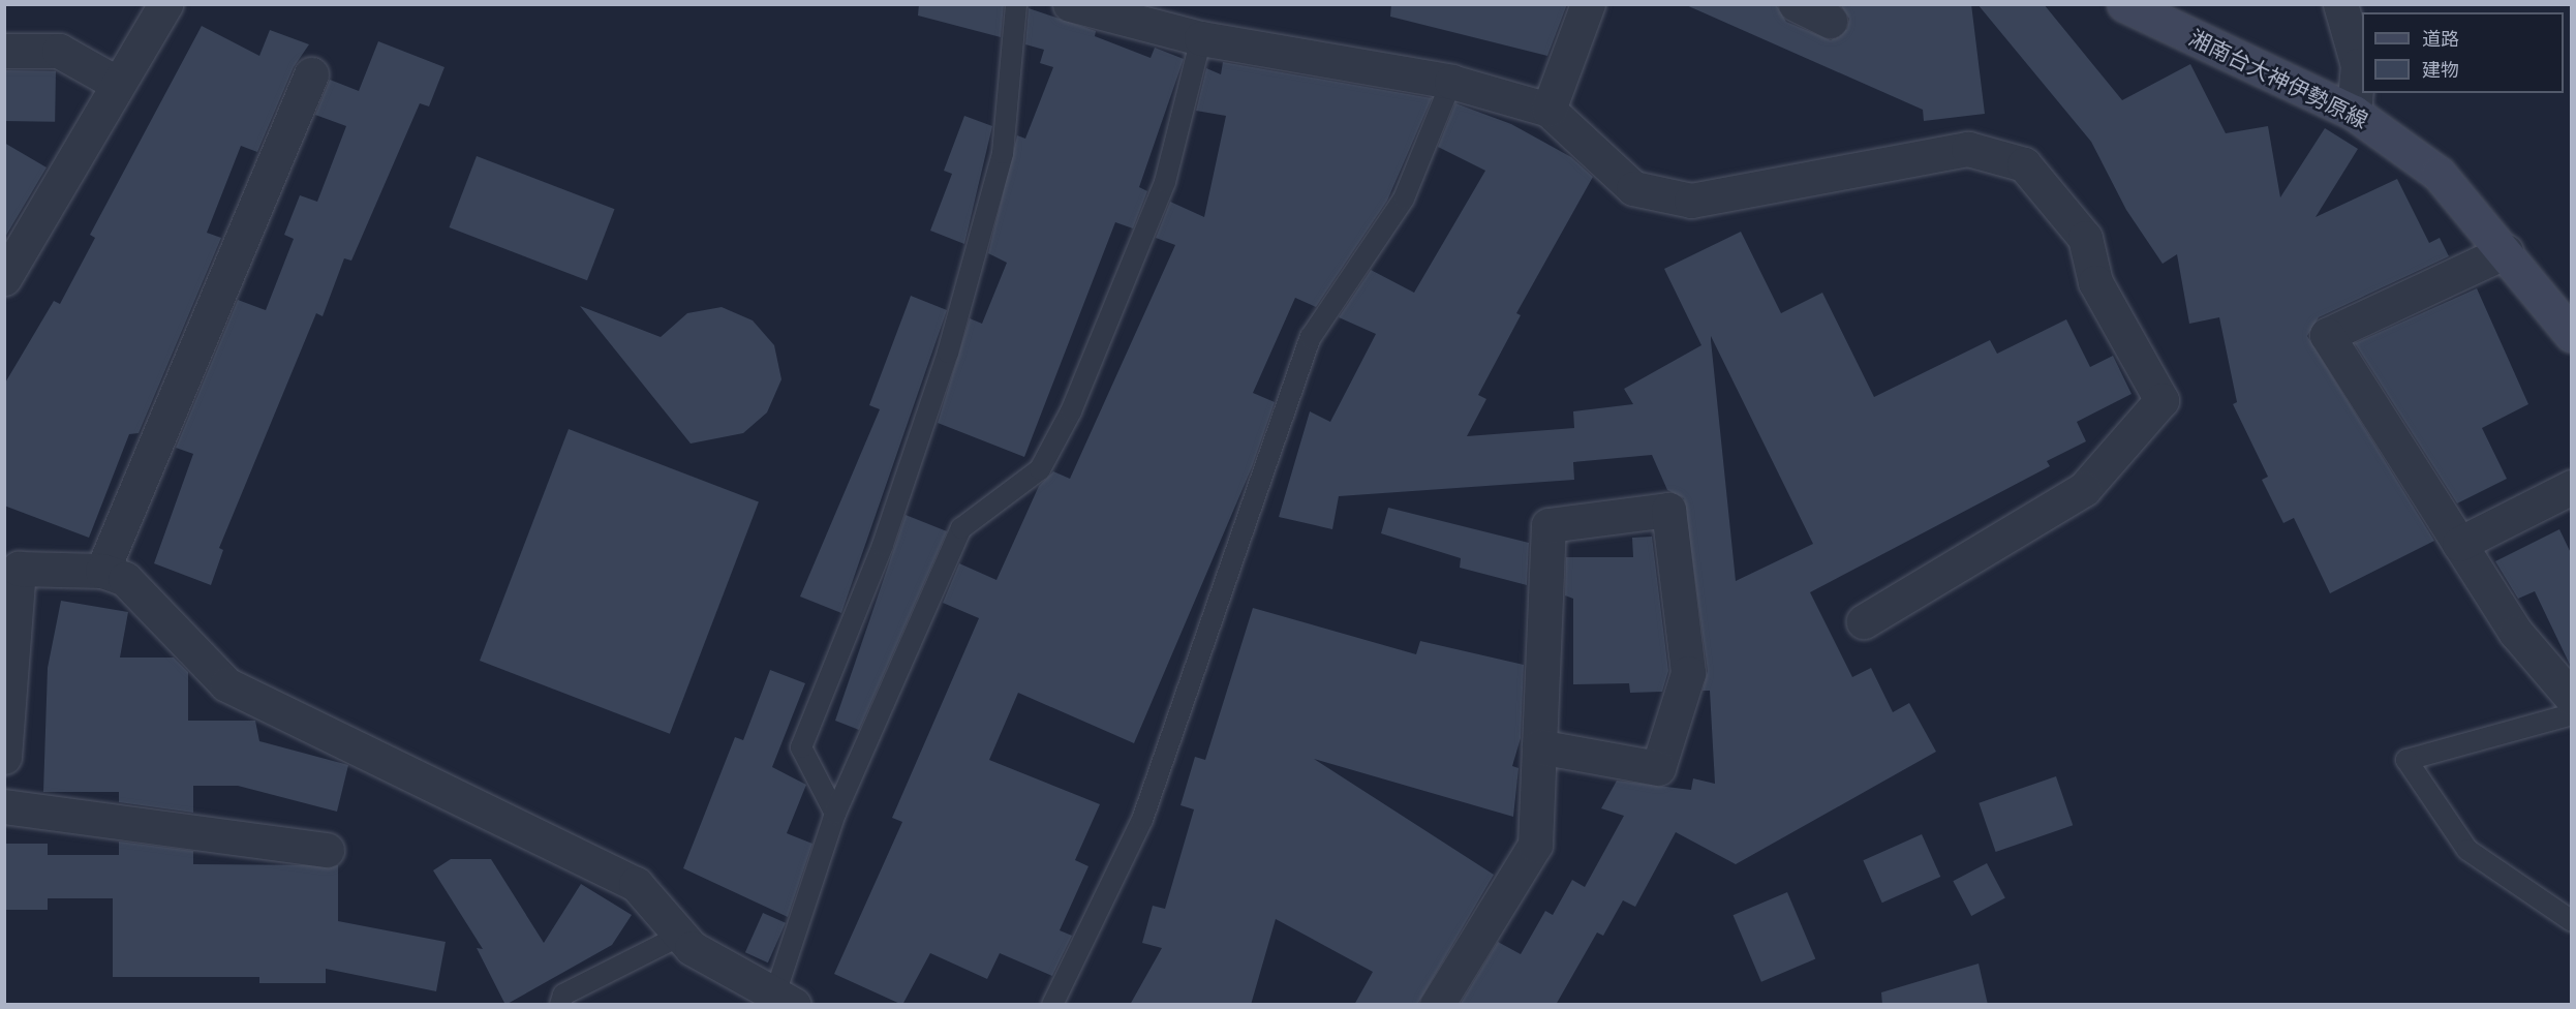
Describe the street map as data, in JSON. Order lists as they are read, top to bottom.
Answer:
{
  "streets": {
    "main road": ["湘南台大神伊勢原線"]
  },
  "legend": ["道路", "建物"]
}
